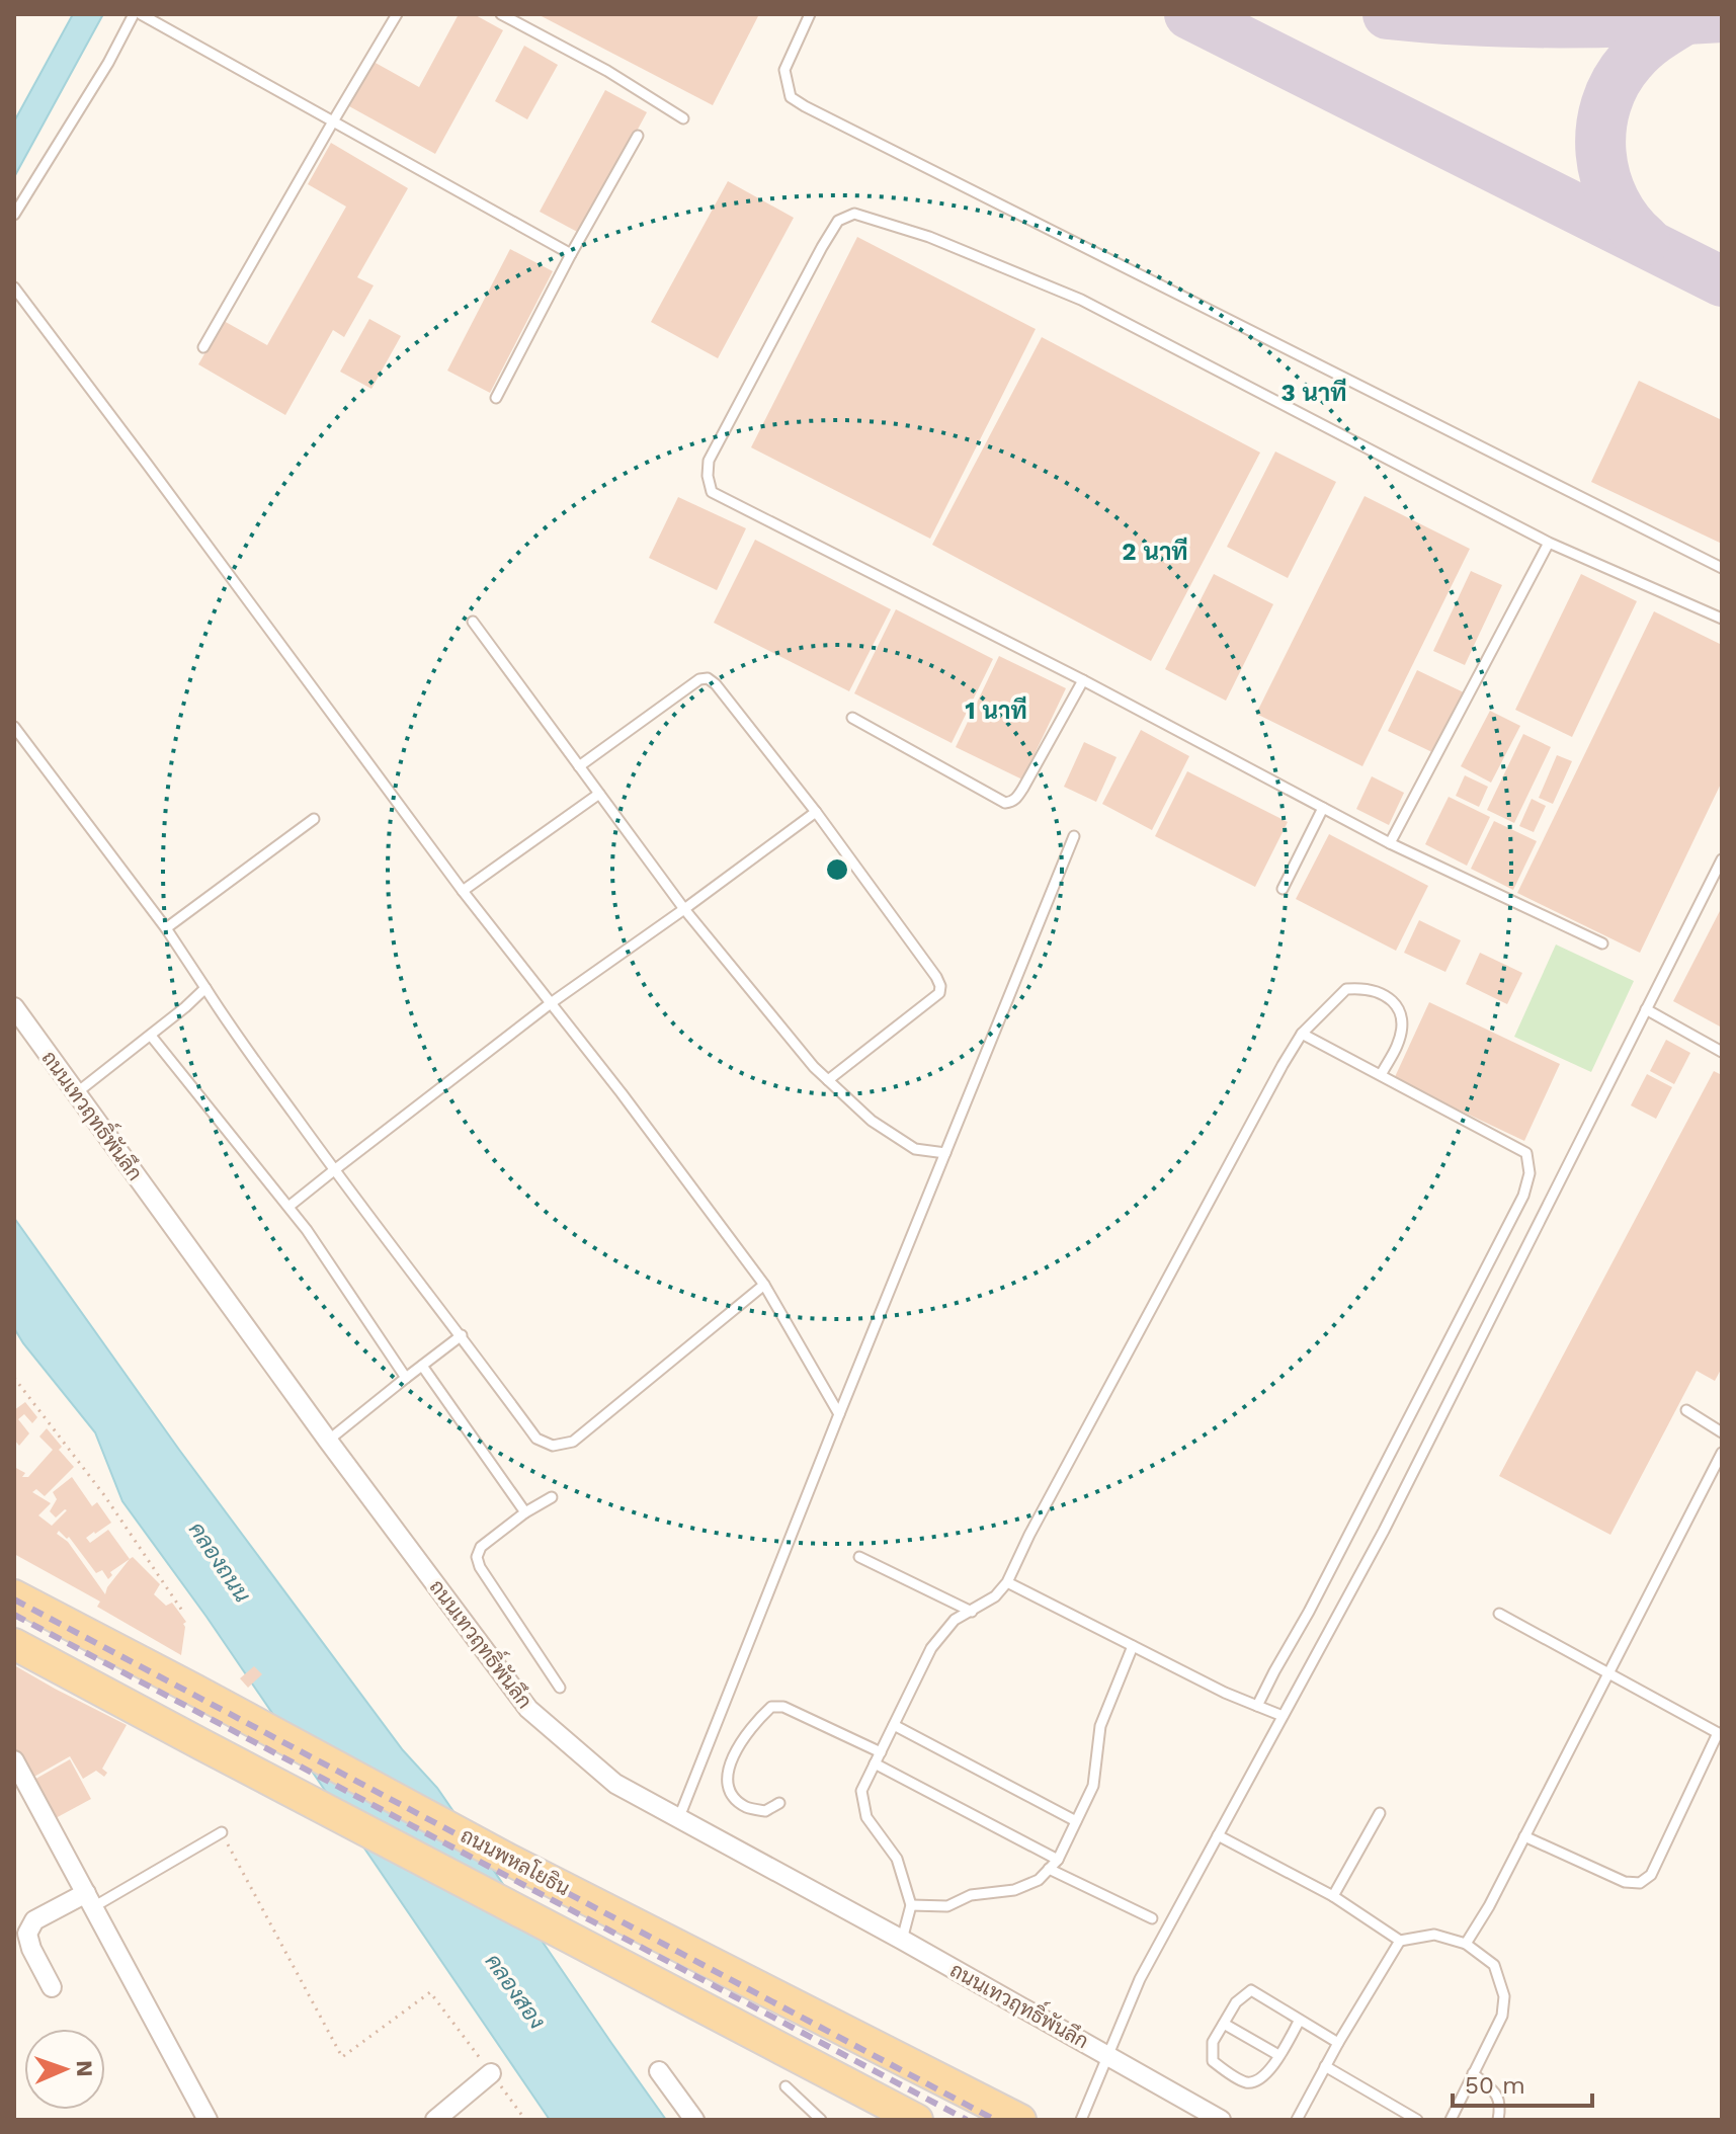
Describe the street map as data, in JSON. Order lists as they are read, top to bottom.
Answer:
{
  "streets": {
    "main road": ["ถนนพหลโยธิน"],
    "street": ["ถนนเทวฤทธิ์พันลึก"]
  },
  "water": ["คลองถนน", "คลองสอง"],
  "scale_bar": "50 m",
  "north": "right",
  "rings": ["3 นาที", "2 นาที", "1 นาที"]
}
